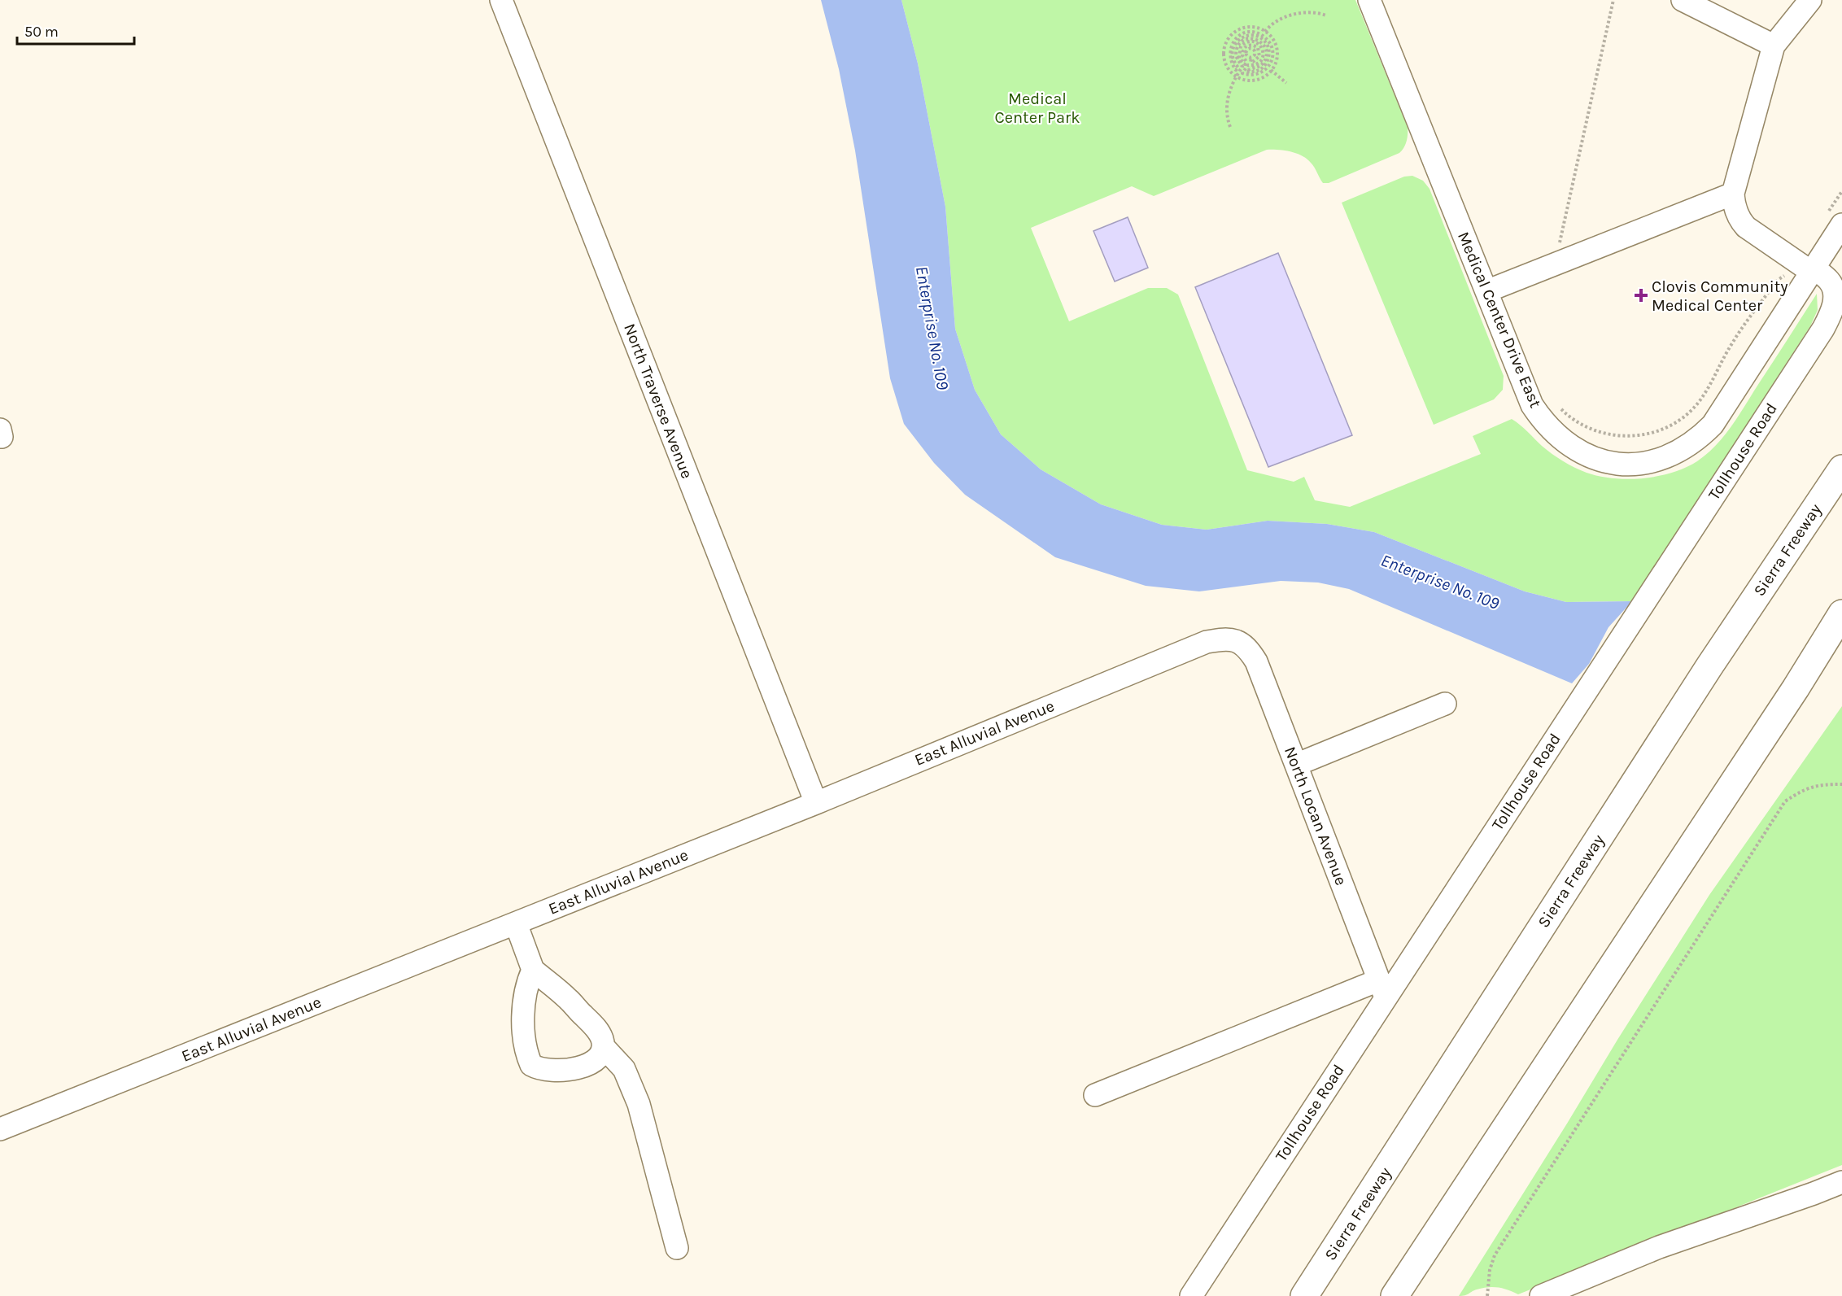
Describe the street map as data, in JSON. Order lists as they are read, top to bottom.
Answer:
{
  "streets": {
    "highway": ["Sierra Freeway"],
    "street": [
      "Medical Center Drive East",
      "North Traverse Avenue",
      "Tollhouse Road",
      "East Alluvial Avenue",
      "North Locan Avenue"
    ]
  },
  "crossings": [
    ["Medical Center Drive East", "Tollhouse Road"],
    ["North Traverse Avenue", "East Alluvial Avenue"],
    ["Tollhouse Road", "North Locan Avenue"],
    ["East Alluvial Avenue", "North Locan Avenue"]
  ],
  "water": ["Enterprise No. 109"],
  "parks": ["Medical Center Park"],
  "places": {
    "health": ["Clovis Community Medical Center"]
  },
  "scale_bar": "50 m"
}
